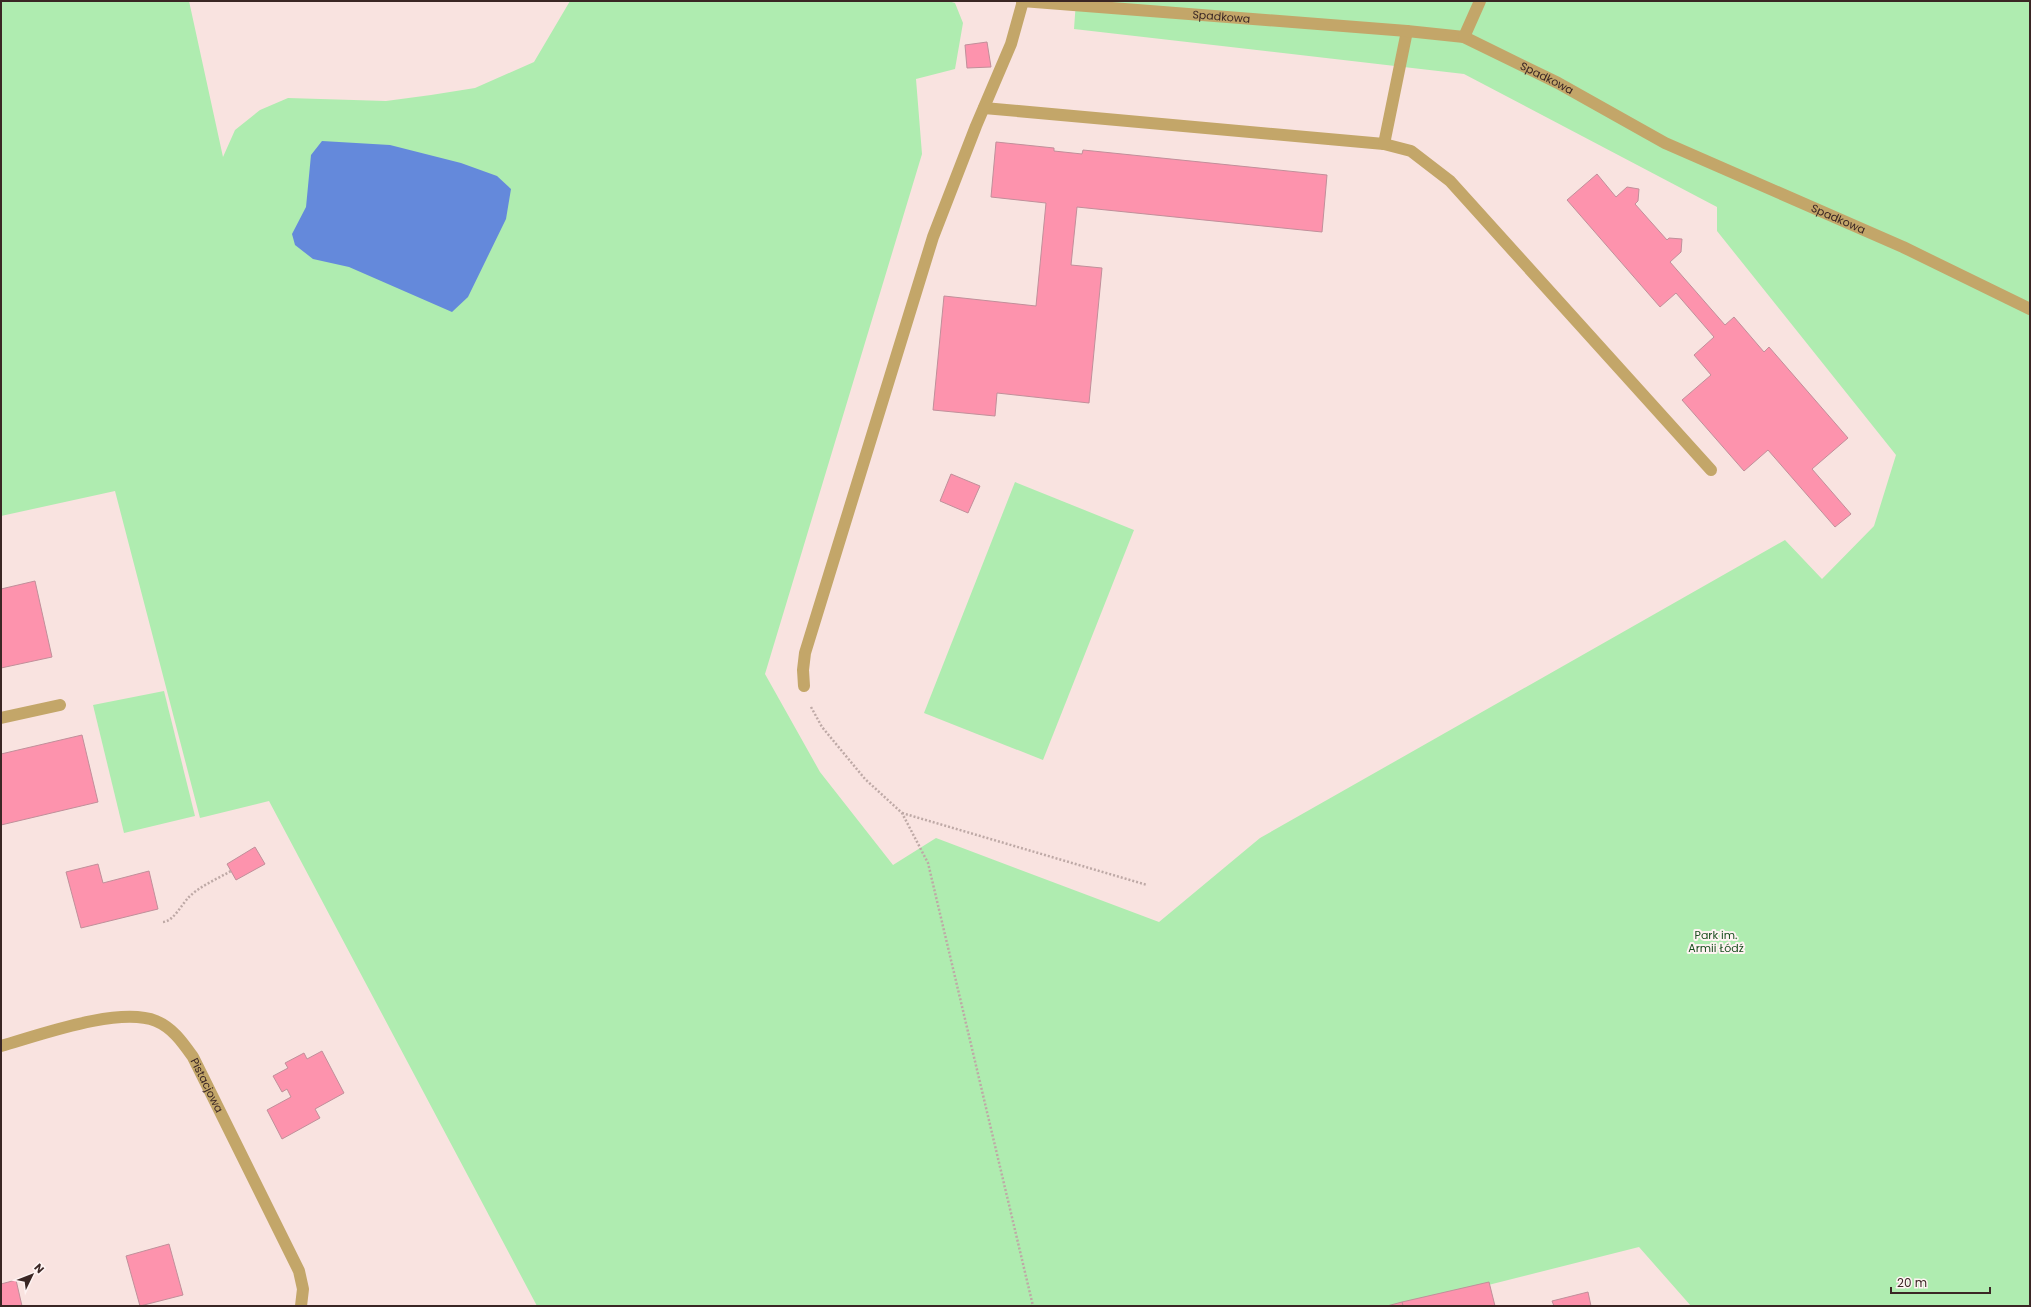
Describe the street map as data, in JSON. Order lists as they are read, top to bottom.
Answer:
{
  "streets": {
    "street": ["Spadkowa", "Pistacjowa"]
  },
  "parks": ["Park im. Armii Łódź"],
  "scale_bar": "20 m",
  "north": "top right"
}
